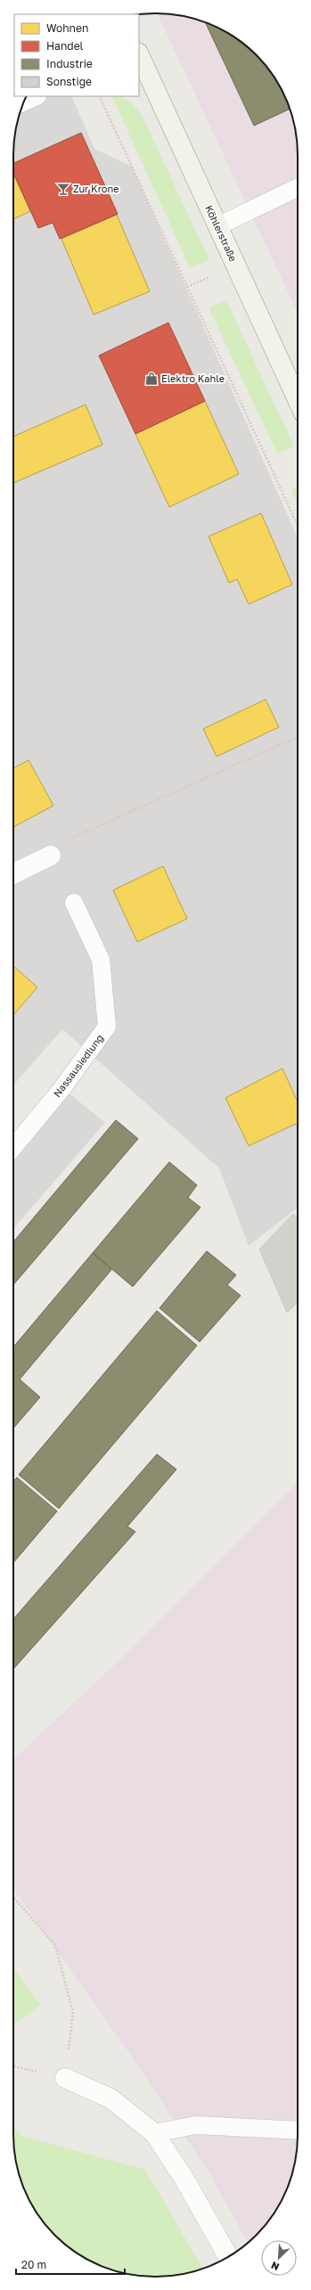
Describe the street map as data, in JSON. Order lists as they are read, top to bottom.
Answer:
{
  "streets": {
    "street": ["Köhlerstraße"],
    "lane": ["Nassausiedlung"]
  },
  "places": {
    "bar": ["Zur Krone"],
    "shop": ["Elektro Kahle"]
  },
  "legend": [
    "Wohnen",
    "Handel",
    "Industrie",
    "Sonstige"
  ],
  "scale_bar": "20 m",
  "north": "bottom left"
}
